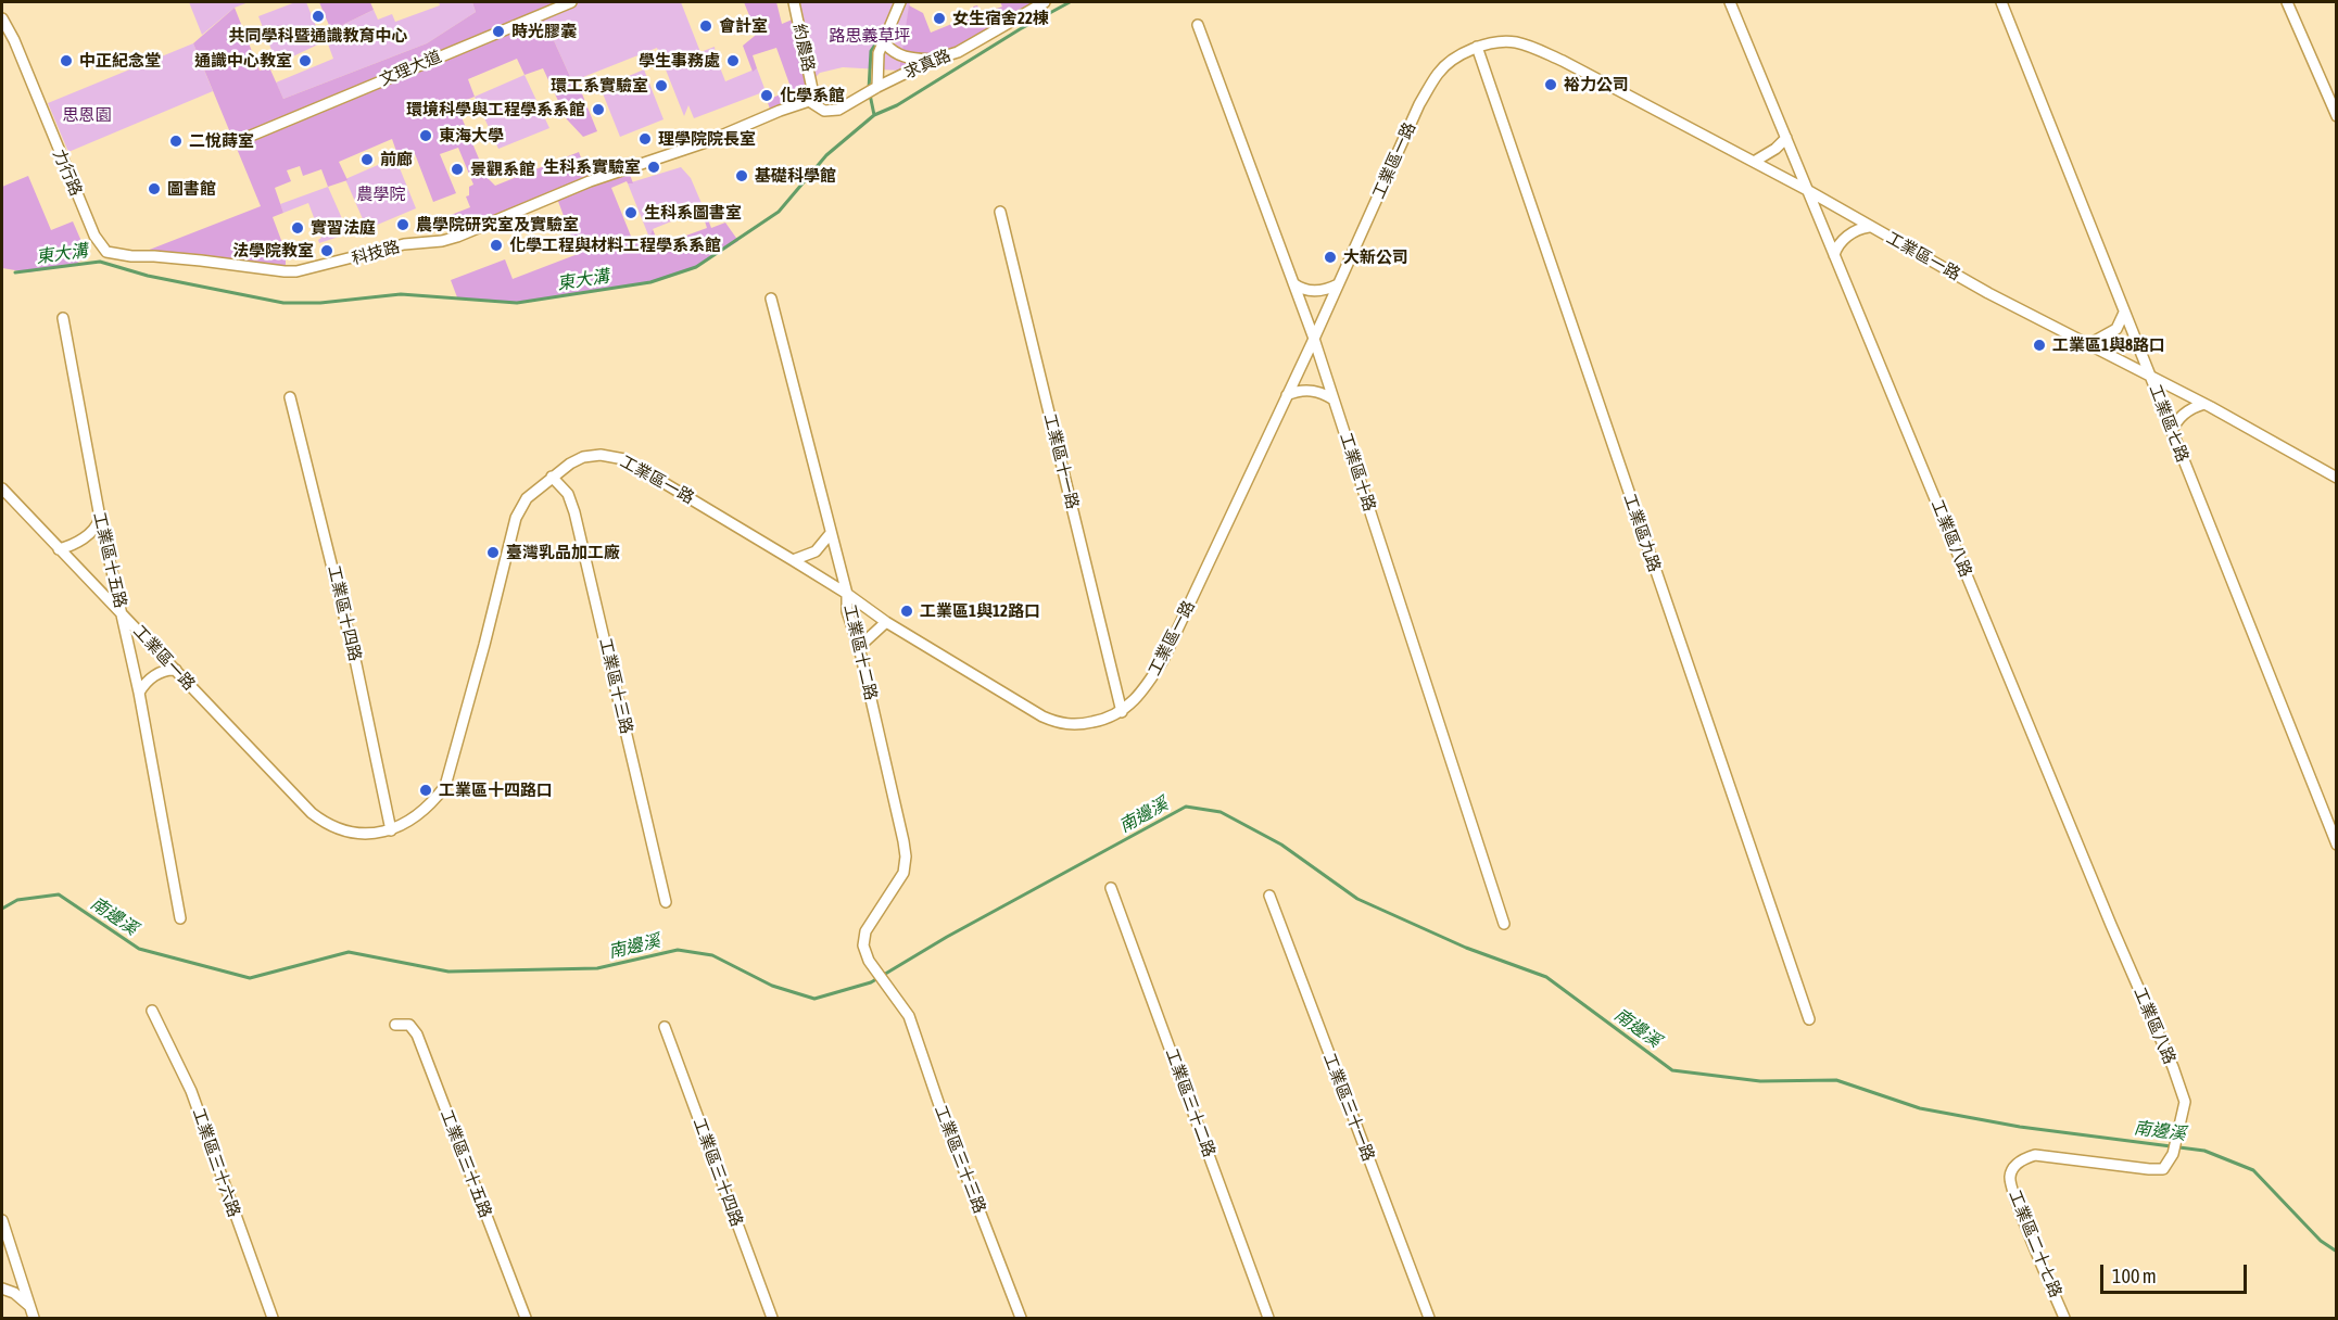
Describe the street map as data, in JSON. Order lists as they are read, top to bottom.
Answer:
{
  "streets": {
    "street": [
      "約農路",
      "求真路",
      "文理大道",
      "工業區一路",
      "力行路",
      "科技路",
      "工業區七路",
      "工業區十一路",
      "工業區十路",
      "工業區九路",
      "工業區八路",
      "工業區十五路",
      "工業區十四路",
      "工業區十二路",
      "工業區十三路",
      "工業區三十二路",
      "工業區三十一路",
      "工業區三十三路",
      "工業區三十六路",
      "工業區三十五路",
      "工業區三十四路",
      "工業區二十七路"
    ]
  },
  "crossings": [
    ["約農路", "求真路"],
    ["約農路", "科技路"],
    ["求真路", "科技路"],
    ["工業區一路", "工業區七路"],
    ["工業區一路", "工業區十一路"],
    ["工業區一路", "工業區十路"],
    ["工業區一路", "工業區九路"],
    ["工業區一路", "工業區八路"],
    ["工業區一路", "工業區十五路"],
    ["工業區一路", "工業區十四路"],
    ["工業區一路", "工業區十二路"],
    ["工業區一路", "工業區十三路"],
    ["力行路", "科技路"],
    ["工業區八路", "工業區二十七路"],
    ["工業區十二路", "工業區三十三路"]
  ],
  "water": ["東大溝", "南邊溪"],
  "parks": ["路思義草坪", "思恩園", "農學院"],
  "places": [
    "共同學科暨通識教育中心",
    "女生宿舍22棟",
    "會計室",
    "時光膠囊",
    "中正紀念堂",
    "通識中心教室",
    "學生事務處",
    "裕力公司",
    "環工系實驗室",
    "化學系館",
    "環境科學與工程學系系館",
    "東海大學",
    "理學院院長室",
    "二悅蒔室",
    "前廊",
    "生科系實驗室",
    "景觀系館",
    "基礎科學館",
    "圖書館",
    "生科系圖書室",
    "農學院研究室及實驗室",
    "實習法庭",
    "化學工程與材料工程學系系館",
    "法學院教室",
    "大新公司",
    "工業區1與8路口",
    "臺灣乳品加工廠",
    "工業區1與12路口",
    "工業區十四路口"
  ],
  "scale_bar": "100 m"
}
